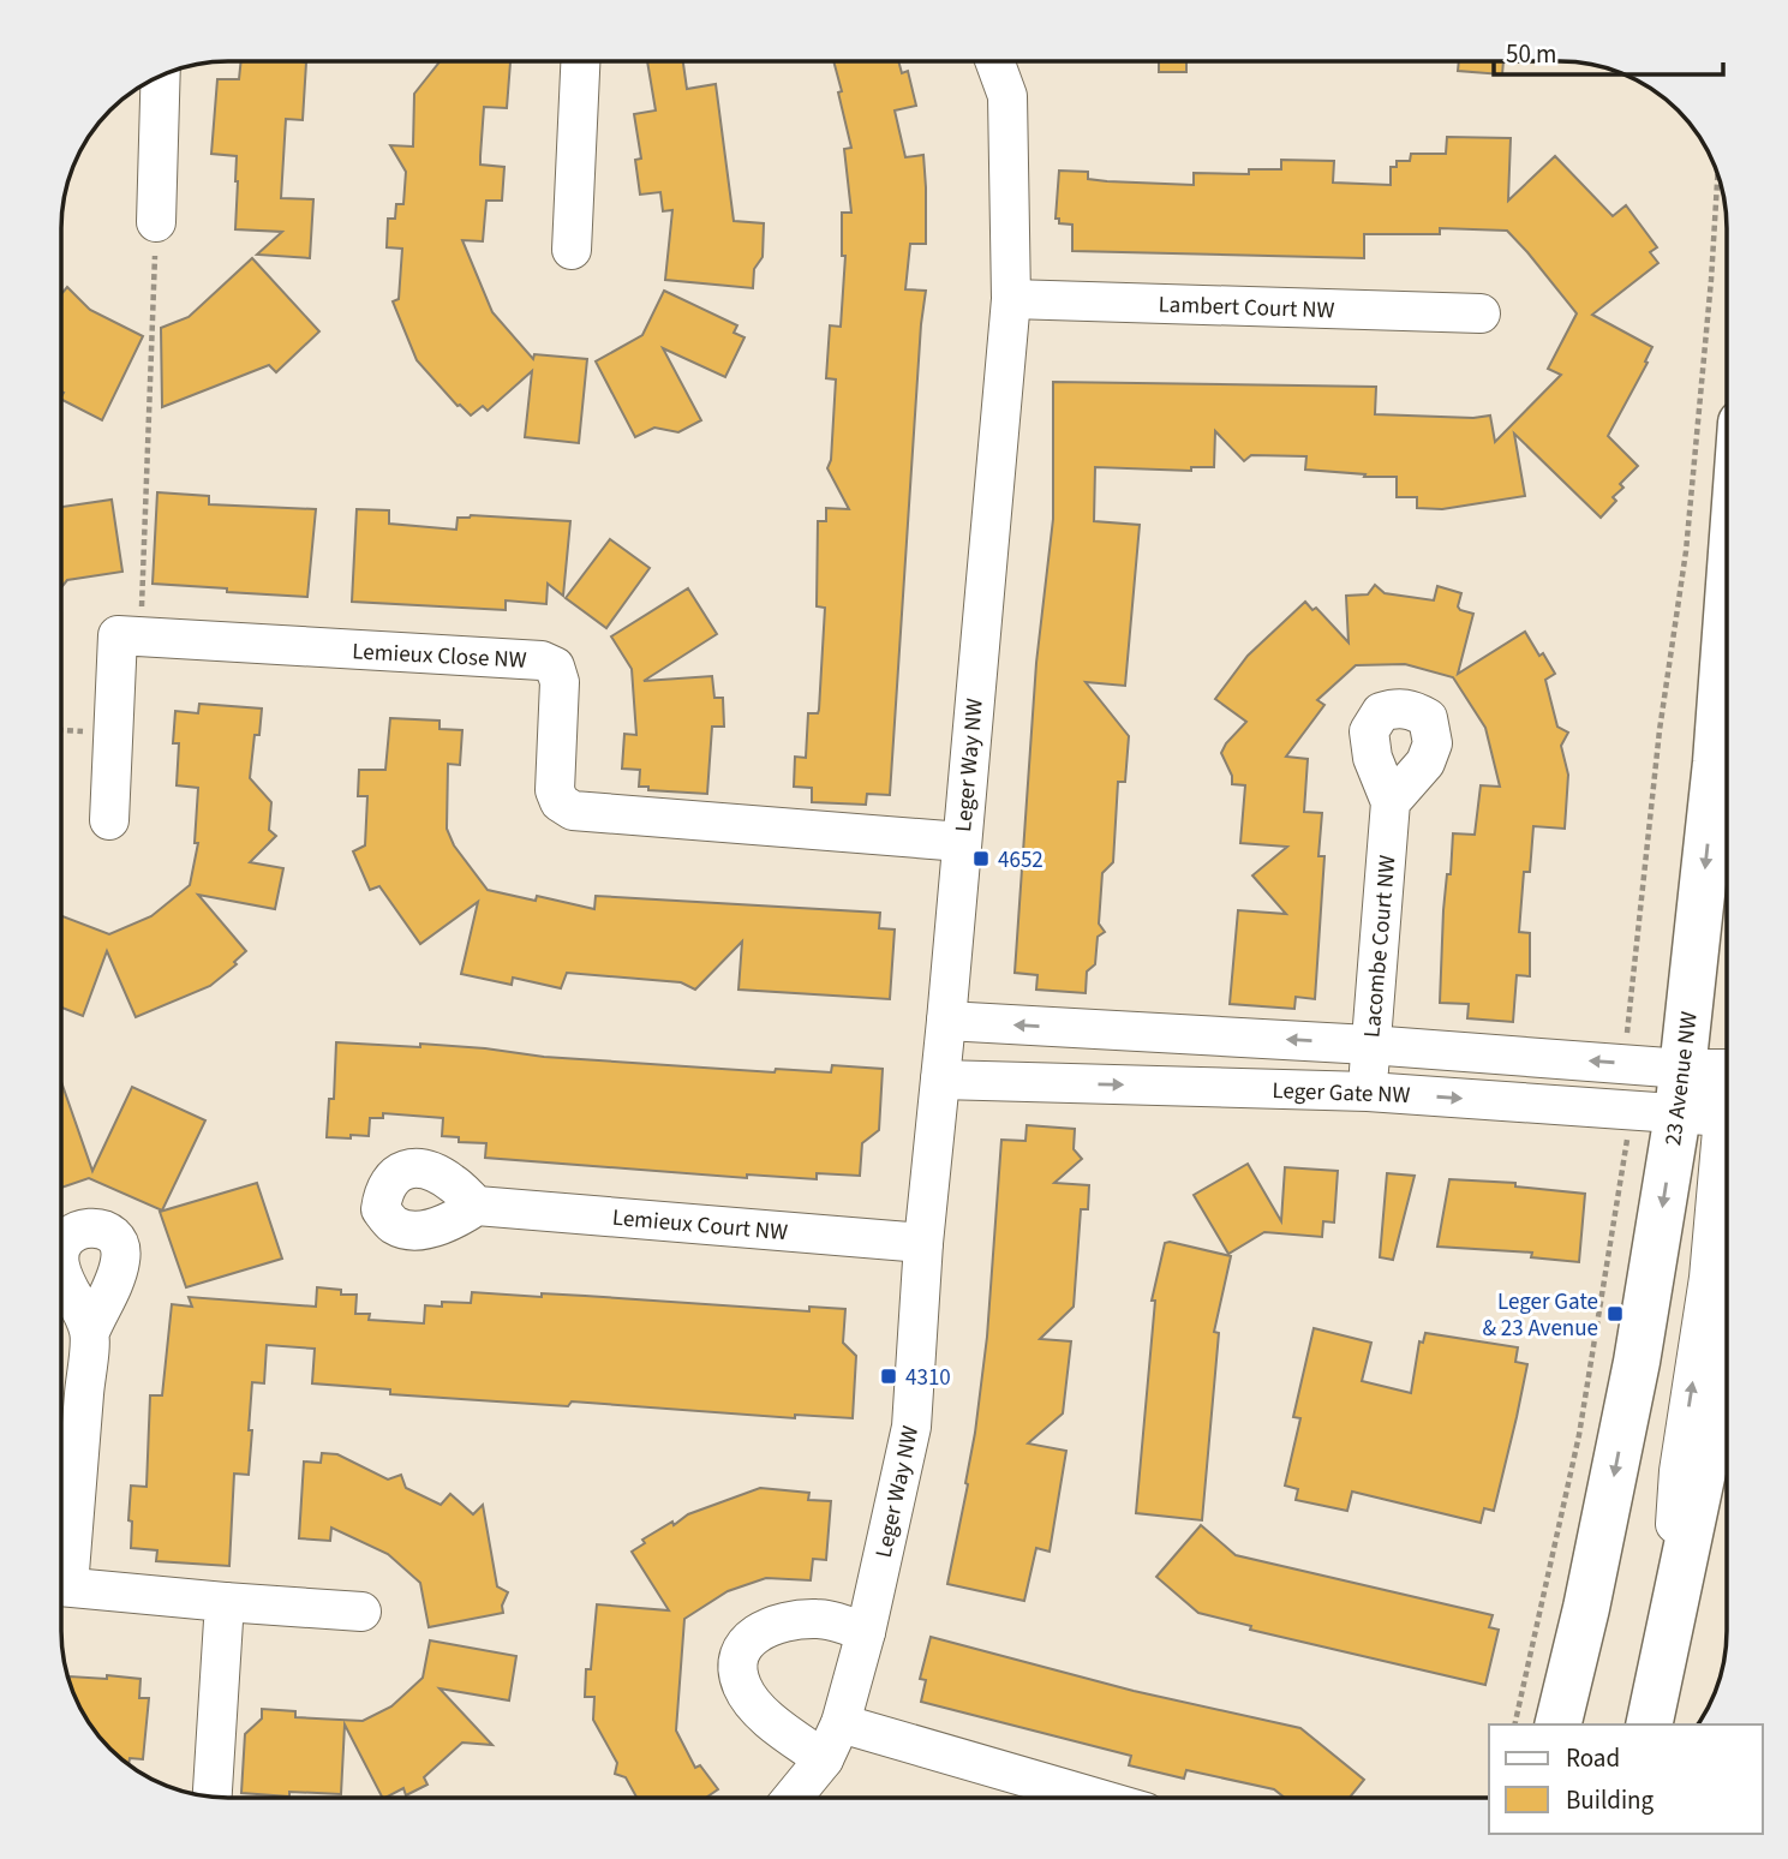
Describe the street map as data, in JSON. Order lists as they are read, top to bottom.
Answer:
{
  "streets": {
    "main road": ["23 Avenue NW"],
    "street": [
      "Lambert Court NW",
      "Lemieux Close NW",
      "Leger Way NW",
      "Lacombe Court NW",
      "Leger Gate NW",
      "Lemieux Court NW"
    ]
  },
  "crossings": [
    ["Lambert Court NW", "Leger Way NW"],
    ["Lemieux Close NW", "Leger Way NW"],
    ["Leger Way NW", "Leger Gate NW"],
    ["Leger Way NW", "Lemieux Court NW"],
    ["Lacombe Court NW", "Leger Gate NW"],
    ["23 Avenue NW", "Leger Gate NW"]
  ],
  "places": {
    "transit": ["4652", "Leger Gate & 23 Avenue", "4310"]
  },
  "legend": ["Road", "Building"],
  "scale_bar": "50 m"
}
